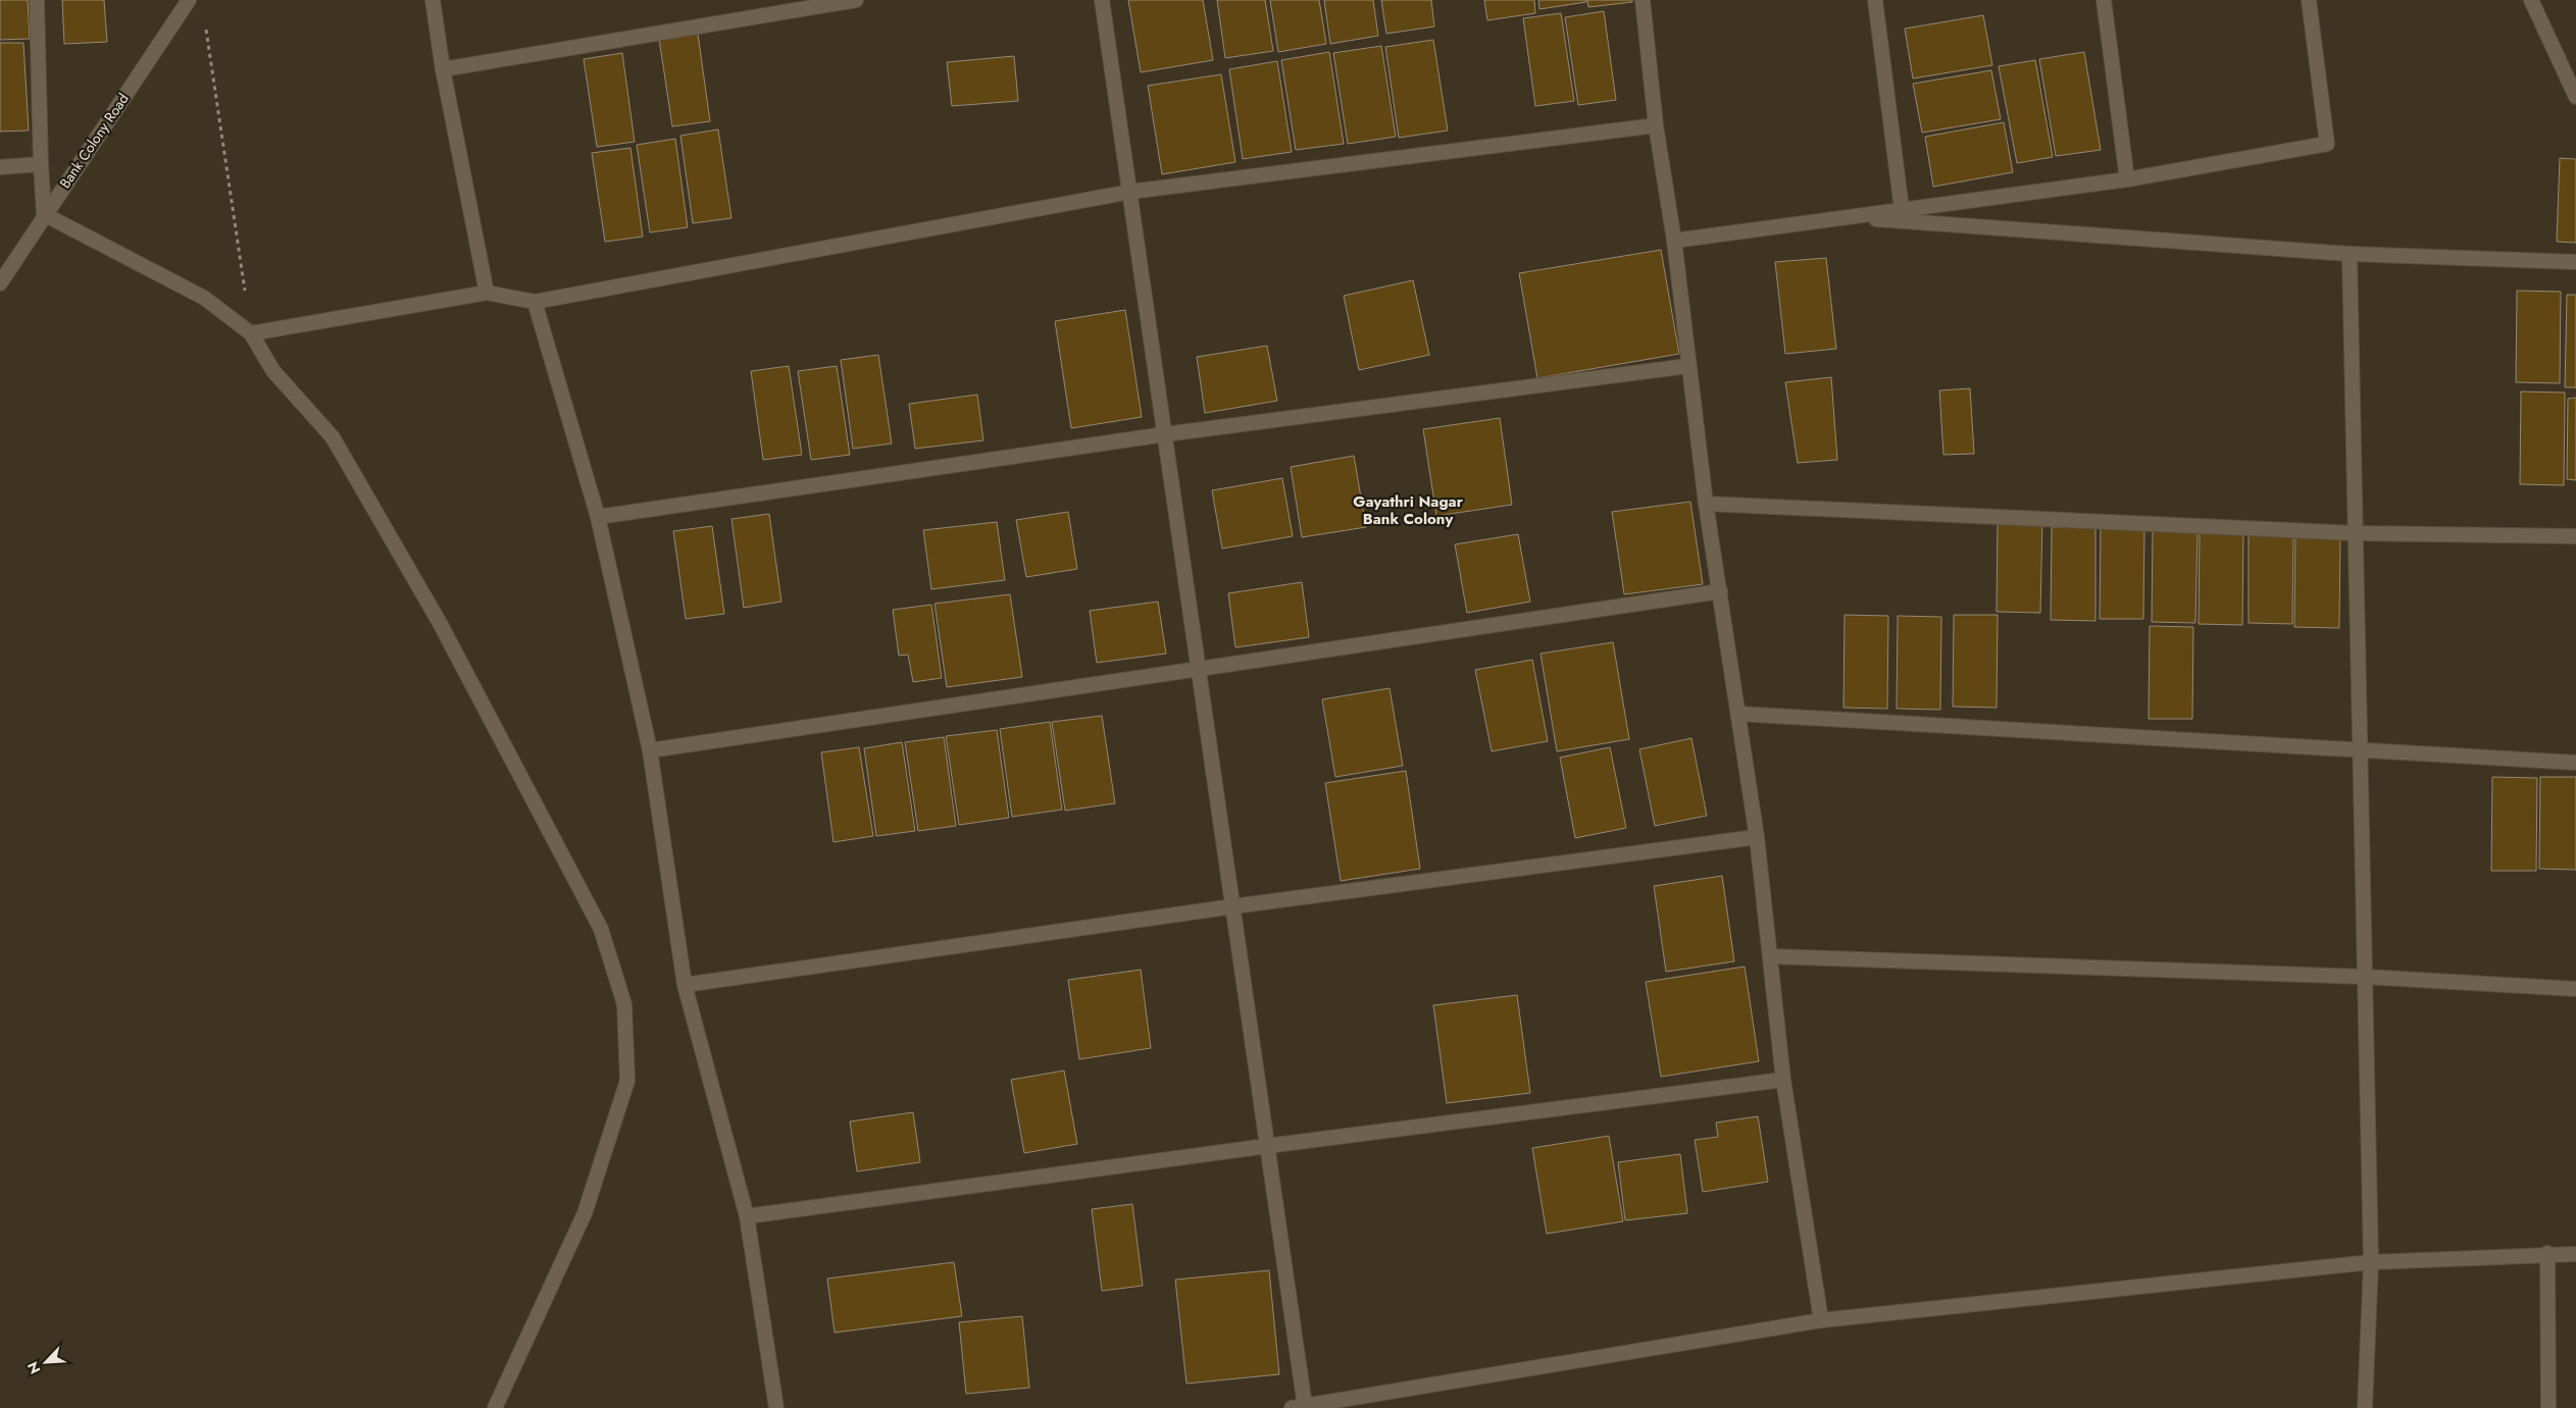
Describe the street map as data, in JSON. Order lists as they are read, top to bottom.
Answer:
{
  "streets": {
    "street": ["Bank Colony Road"]
  },
  "districts": ["Gayathri Nagar Bank Colony"],
  "north": "bottom left"
}
